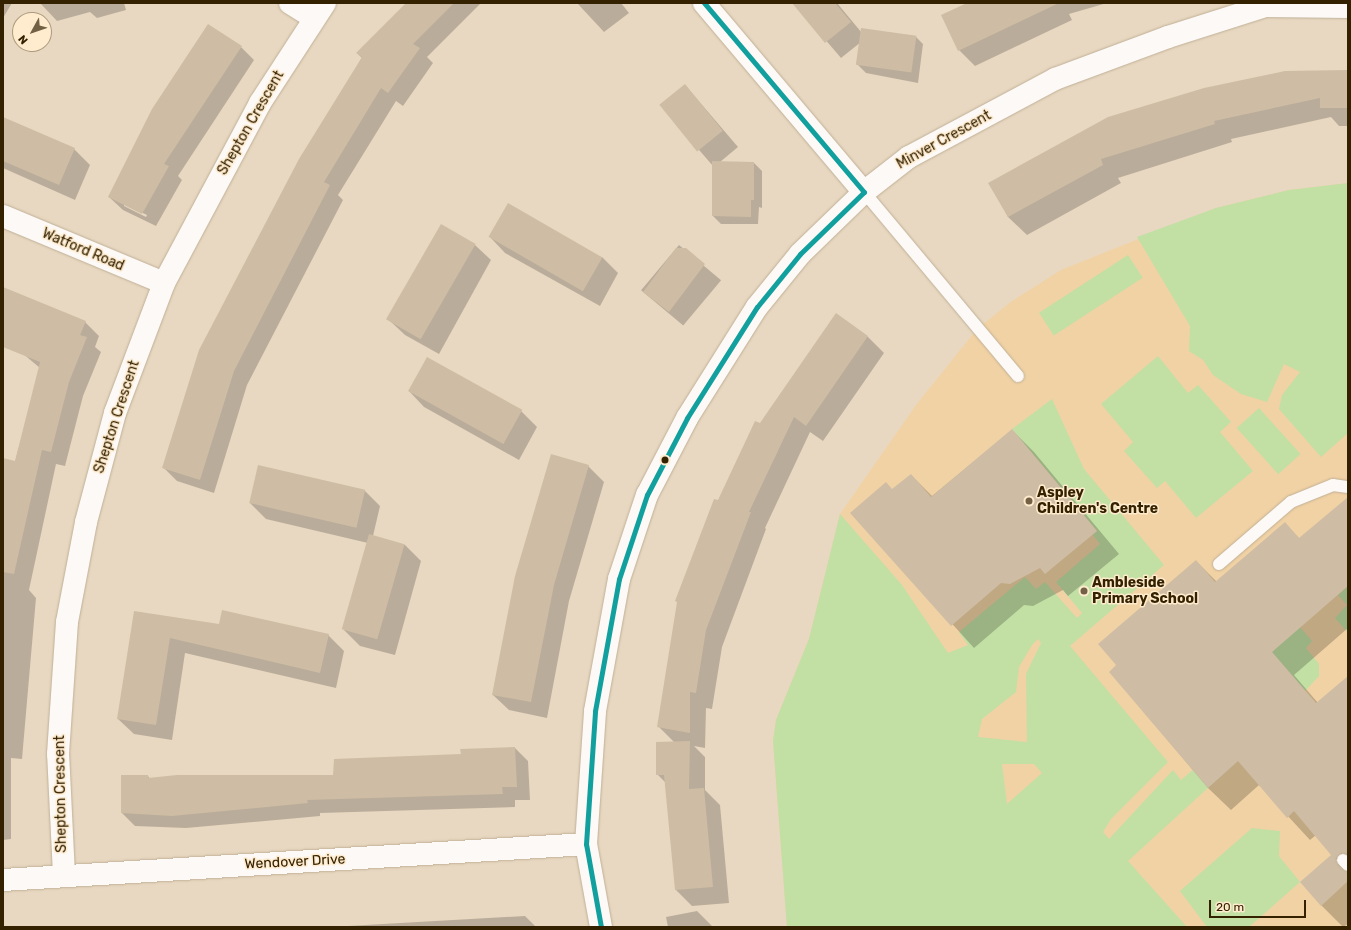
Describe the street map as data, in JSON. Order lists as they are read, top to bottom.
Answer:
{
  "streets": {
    "street": [
      "Shepton Crescent",
      "Minver Crescent",
      "Watford Road",
      "Wendover Drive"
    ]
  },
  "crossings": [
    ["Shepton Crescent", "Watford Road"],
    ["Shepton Crescent", "Wendover Drive"],
    ["Minver Crescent", "Wendover Drive"]
  ],
  "places": ["Aspley Children's Centre", "Ambleside Primary School"],
  "scale_bar": "20 m",
  "north": "bottom left"
}
